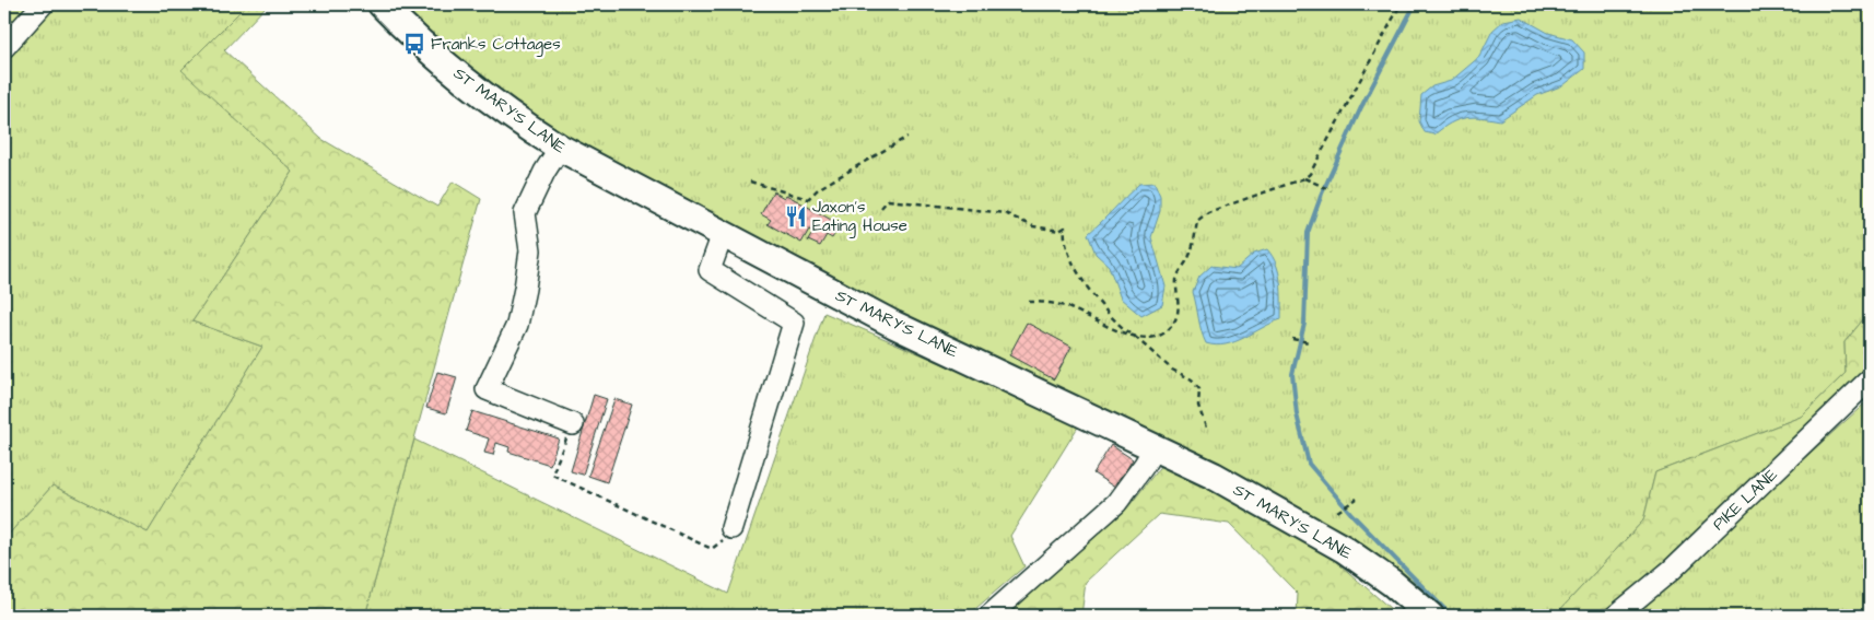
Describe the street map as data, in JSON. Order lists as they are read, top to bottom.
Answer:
{
  "streets": {
    "main road": ["ST MARY'S LANE"],
    "street": ["PIKE LANE"]
  },
  "places": {
    "bus stop": ["Franks Cottages"],
    "restaurant": ["Jaxon's Eating House"]
  }
}
